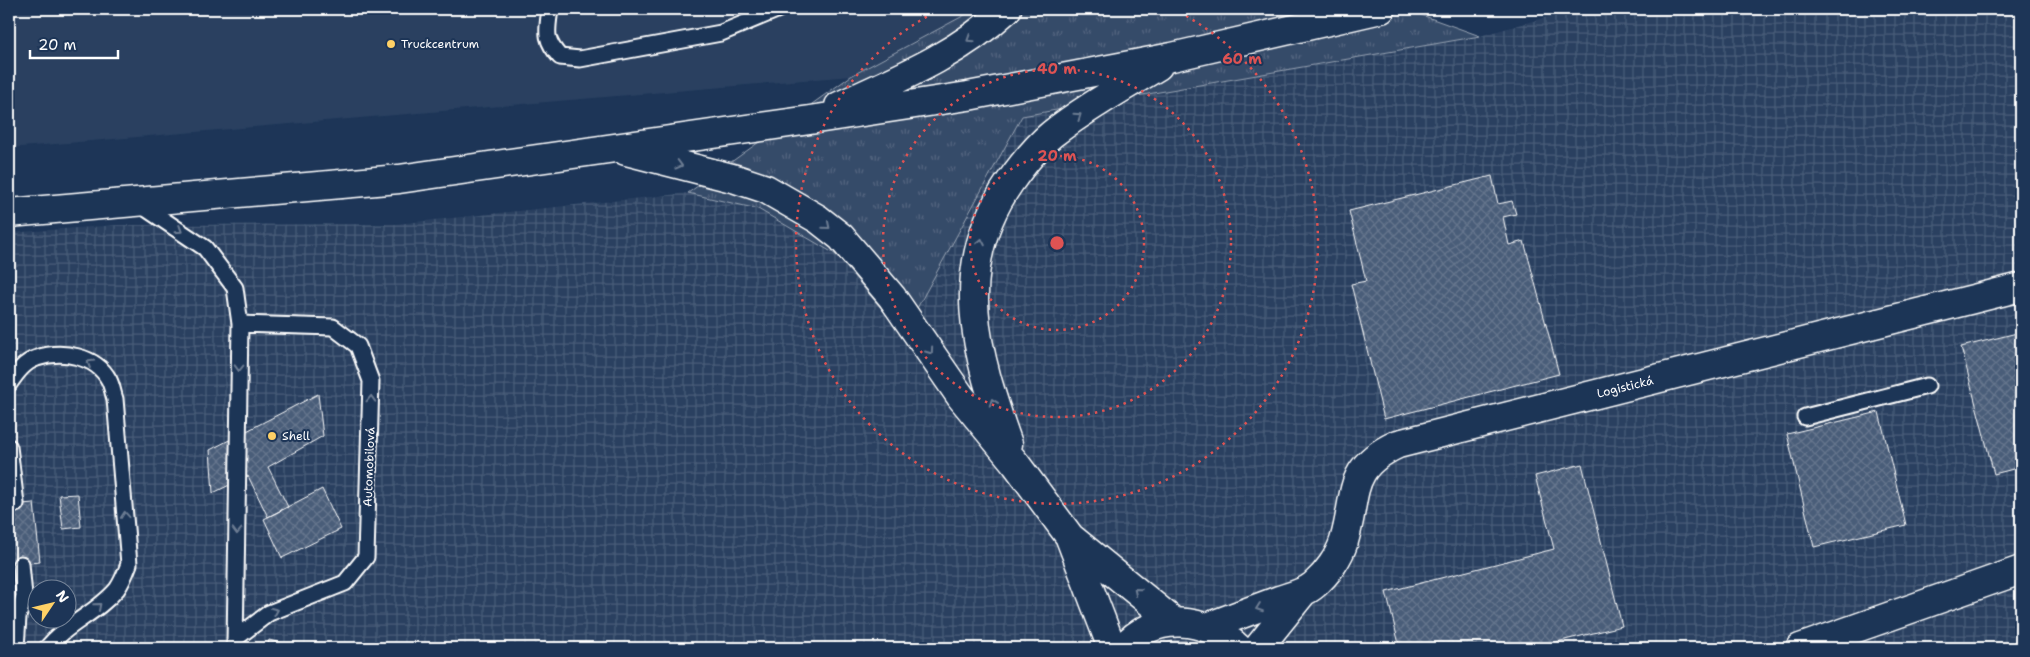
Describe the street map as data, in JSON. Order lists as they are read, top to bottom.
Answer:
{
  "streets": {
    "main road": ["Logistická"],
    "lane": ["Automobilová"]
  },
  "places": ["Truckcentrum", "Shell"],
  "scale_bar": "20 m",
  "north": "top right",
  "rings": ["60 m", "40 m", "20 m"]
}
